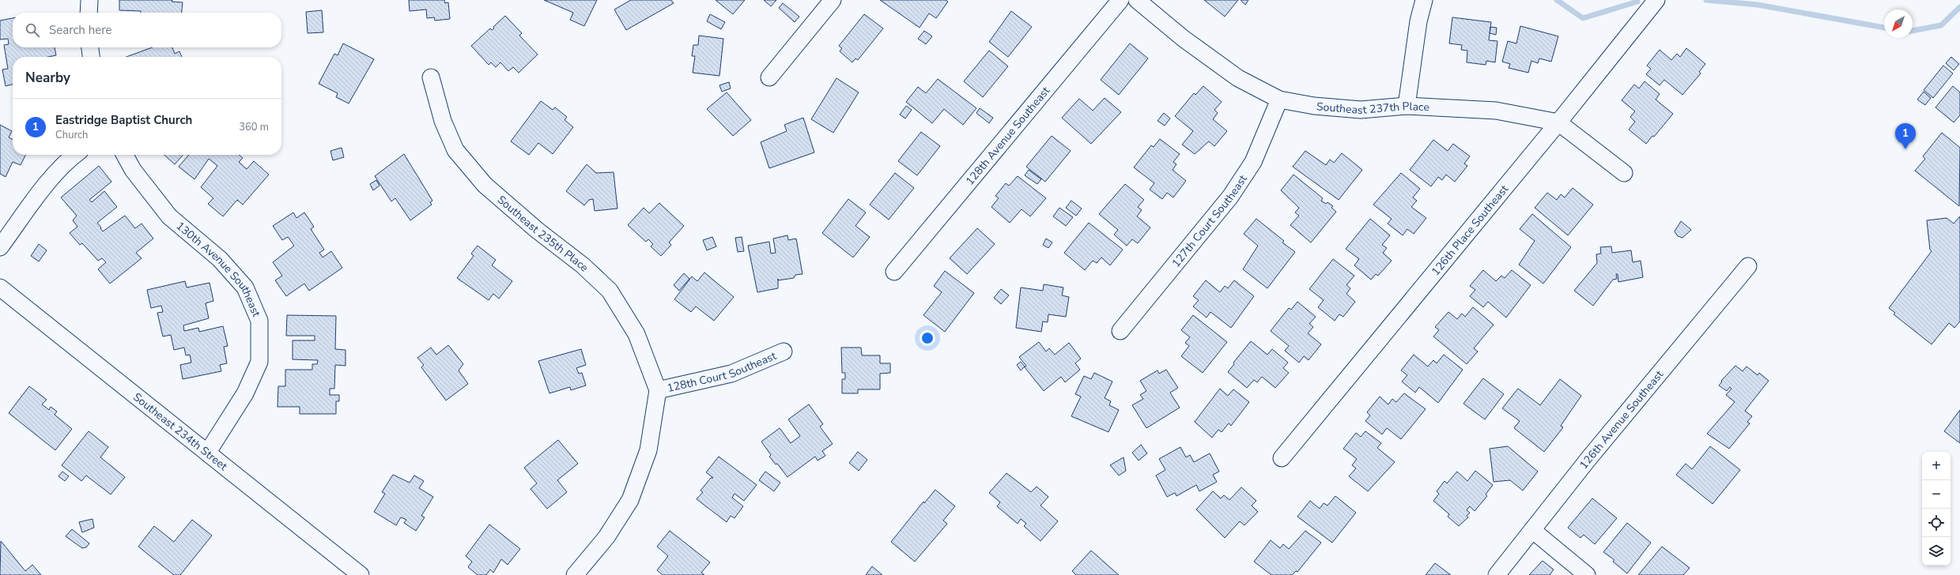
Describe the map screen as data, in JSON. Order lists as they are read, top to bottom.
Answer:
{
  "streets": {
    "street": [
      "Southeast 237th Place",
      "128th Avenue Southeast",
      "127th Court Southeast",
      "126th Place Southeast",
      "Southeast 235th Place",
      "130th Avenue Southeast",
      "128th Court Southeast",
      "126th Avenue Southeast",
      "Southeast 234th Street"
    ]
  },
  "crossings": [
    ["Southeast 237th Place", "127th Court Southeast"],
    ["Southeast 237th Place", "126th Place Southeast"],
    ["Southeast 235th Place", "128th Court Southeast"],
    ["130th Avenue Southeast", "Southeast 234th Street"]
  ],
  "north": "bottom left",
  "page": {
    "search": "Search here",
    "heading": "Nearby",
    "list": [
      {
        "mark": "1",
        "name": "Eastridge Baptist Church",
        "note": "Church",
        "value": "360 m"
      }
    ],
    "pins": "1",
    "map_buttons": ["+", "−"]
  }
}
